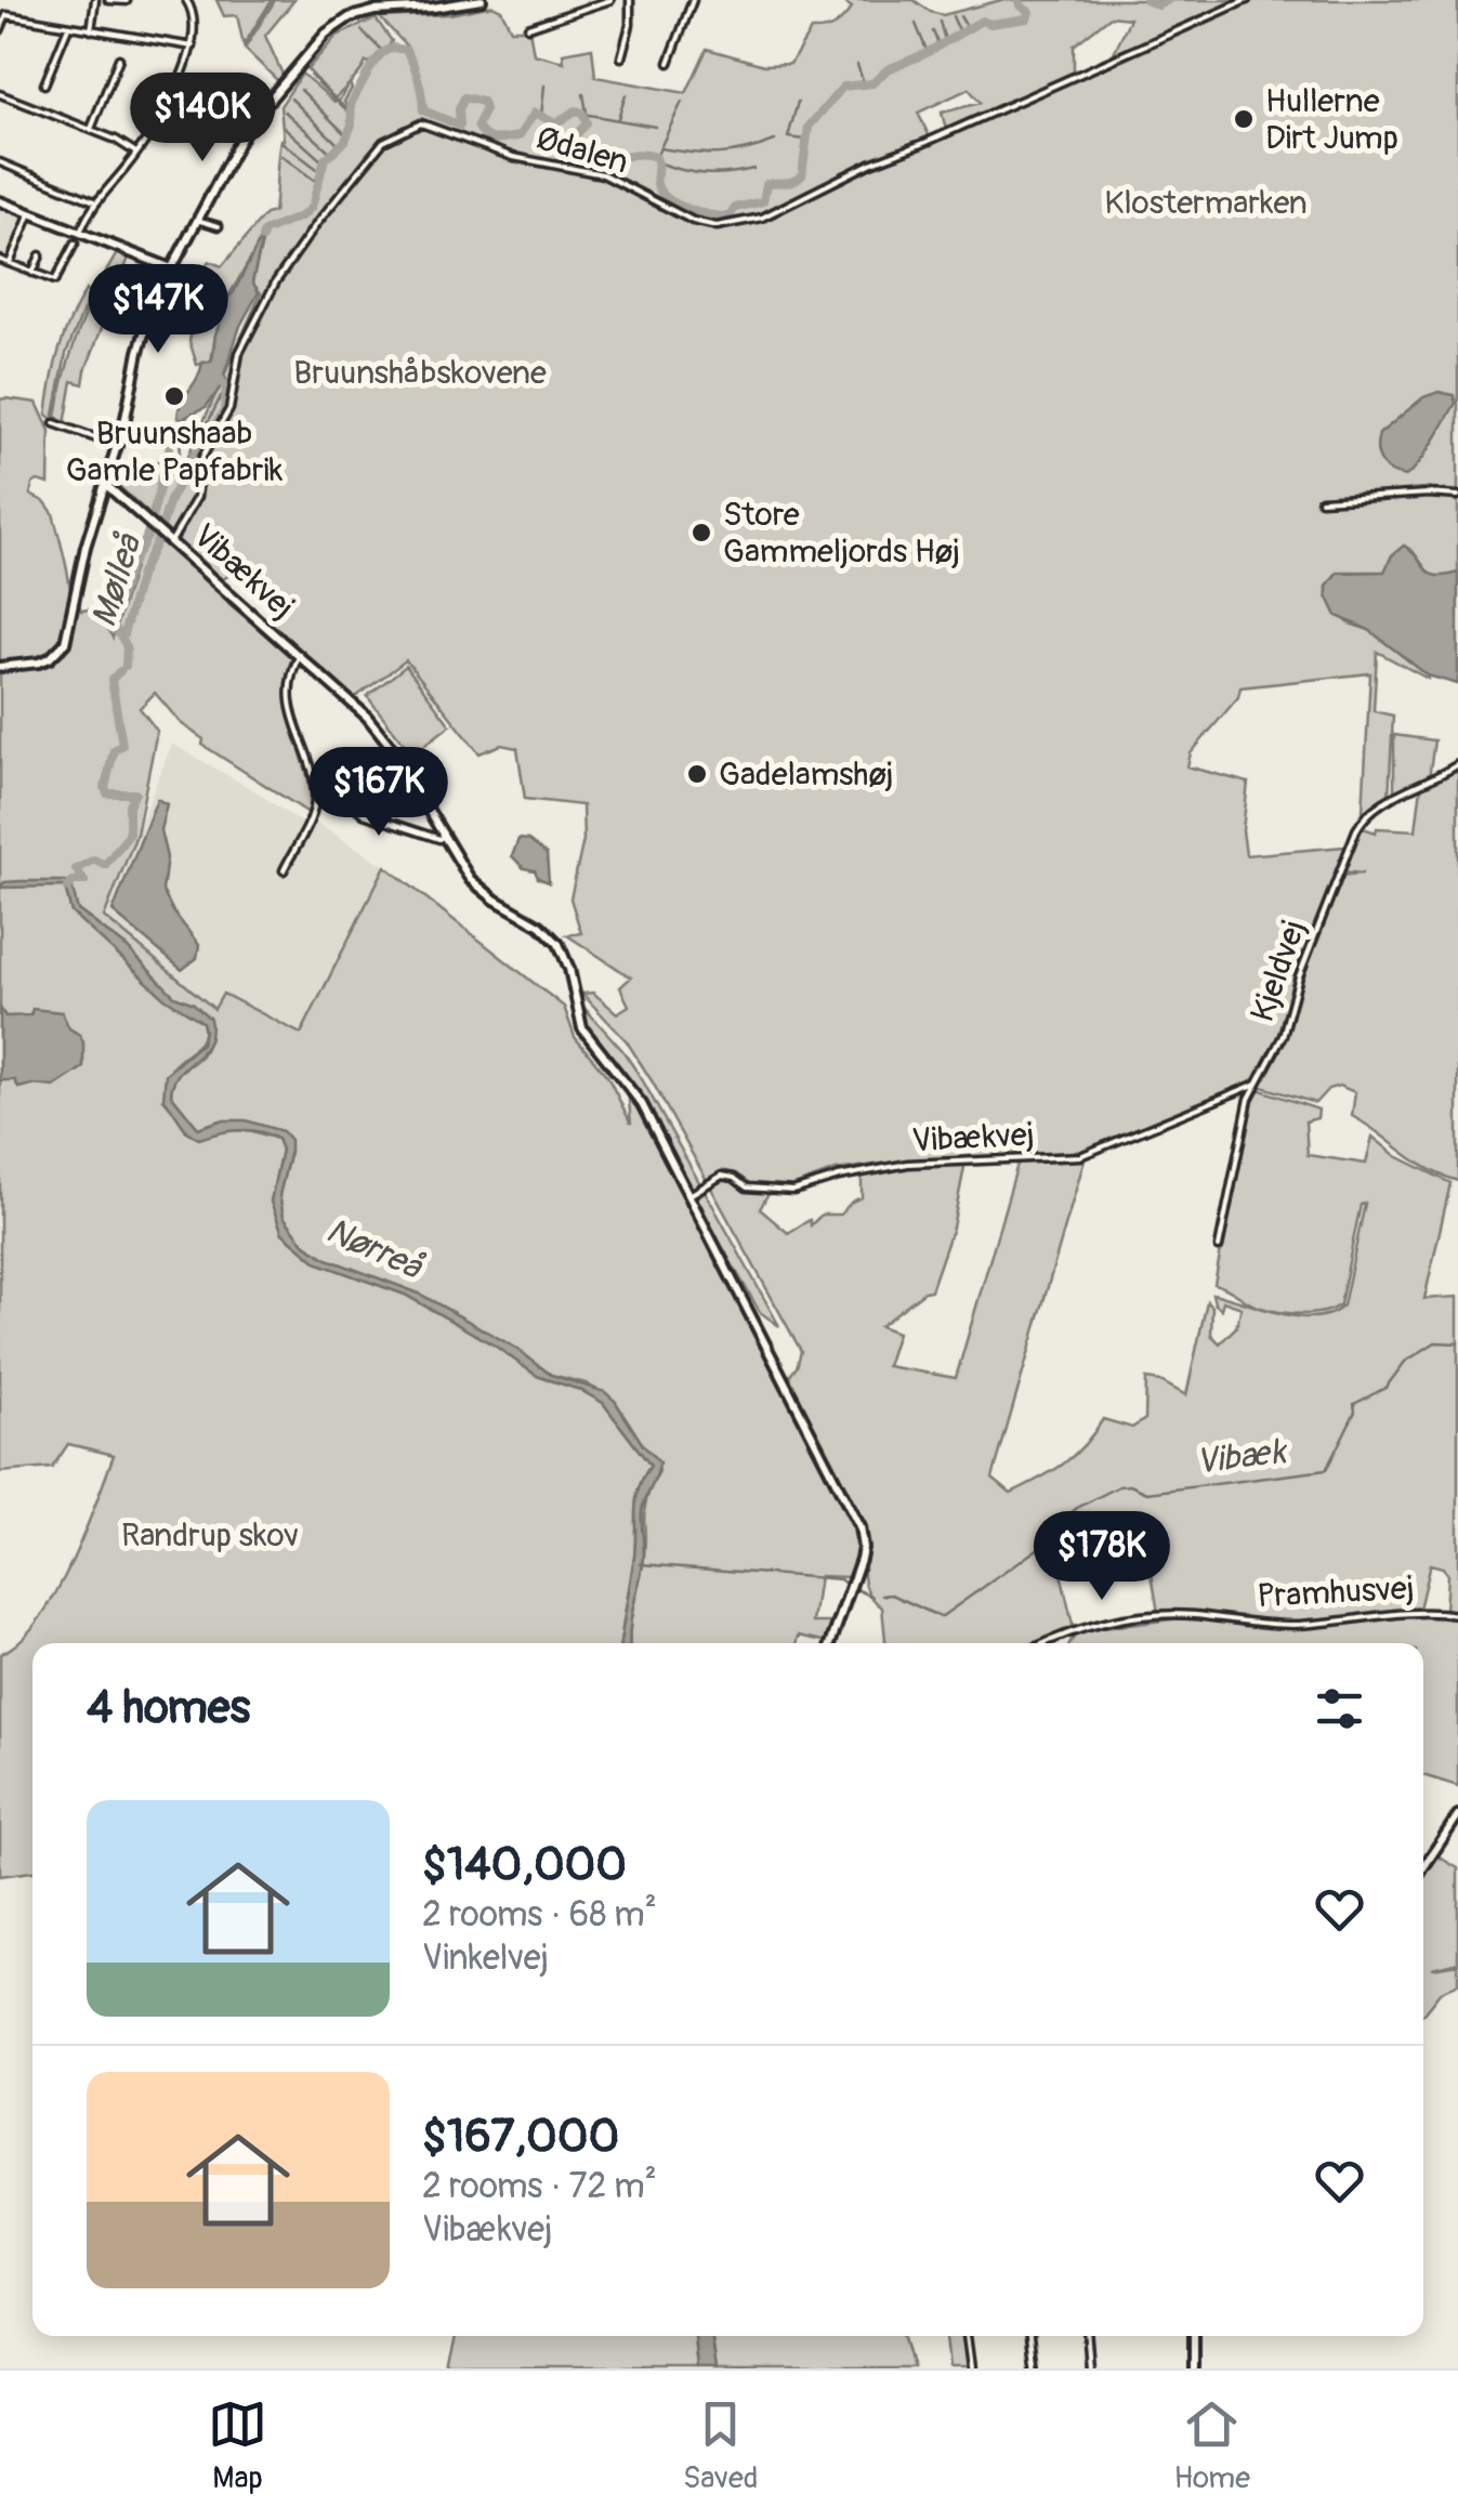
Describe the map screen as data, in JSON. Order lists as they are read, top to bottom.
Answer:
{
  "streets": {
    "street": [
      "Ødalen",
      "Vibækvej",
      "Kjeldvej",
      "Pramhusvej"
    ]
  },
  "crossings": [
    ["Ødalen", "Vibækvej"],
    ["Vibækvej", "Kjeldvej"]
  ],
  "water": ["Mølleå", "Nørreå", "Vibæk"],
  "parks": ["Klostermarken", "Bruunshåbskovene", "Randrup skov"],
  "places": [
    "Hullerne Dirt Jump",
    "Bruunshaab Gamle Papfabrik",
    "Store Gammeljords Høj",
    "Gadelamshøj"
  ],
  "page": {
    "price": [
      "$140K",
      "$147K",
      "$167K",
      "$178K"
    ],
    "heading": "4 homes",
    "list": [
      {
        "name": "$140,000",
        "note": "2 rooms · 68 m² · Vinkelvej"
      },
      {
        "name": "$167,000",
        "note": "2 rooms · 72 m² · Vibækvej"
      }
    ],
    "tabs": ["Map", "Saved", "Home"]
  }
}
